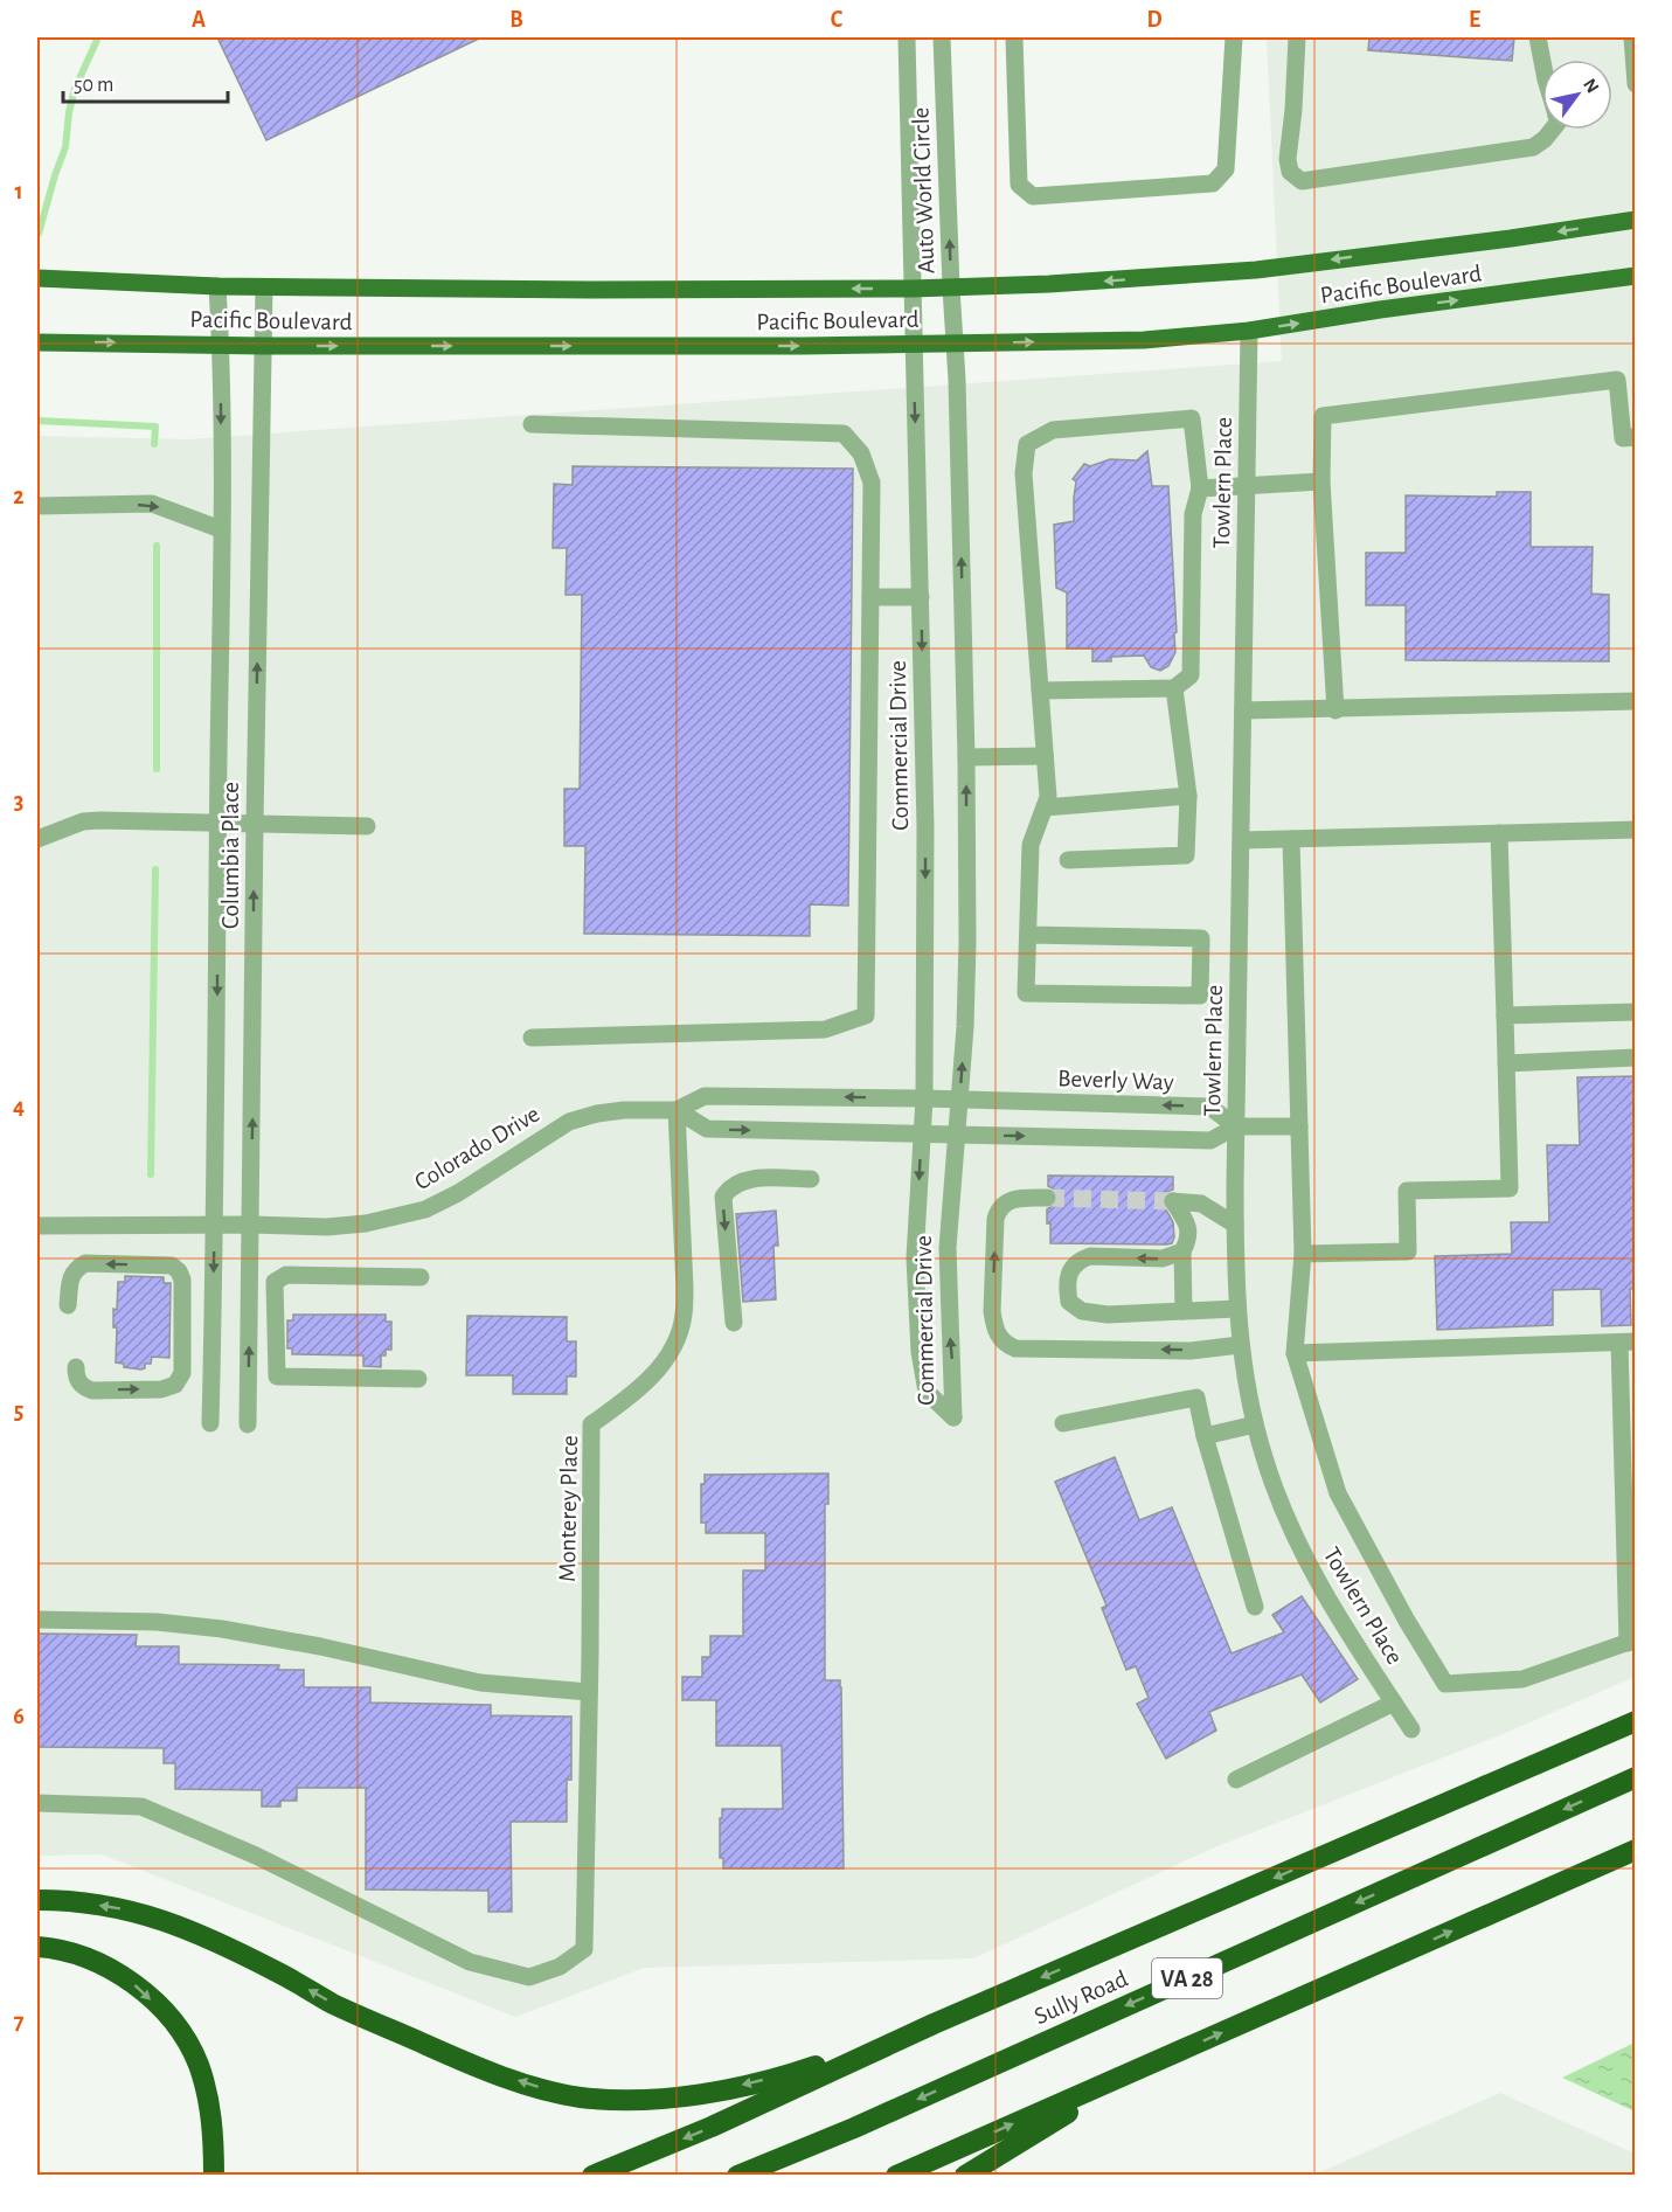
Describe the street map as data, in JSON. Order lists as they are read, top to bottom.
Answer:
{
  "streets": {
    "highway": ["VA 28", "Sully Road"],
    "main road": ["Pacific Boulevard"],
    "street": [
      "Auto World Circle",
      "Towlern Place",
      "Commercial Drive",
      "Columbia Place",
      "Beverly Way",
      "Colorado Drive",
      "Monterey Place"
    ]
  },
  "crossings": [
    ["Auto World Circle", "Pacific Boulevard"],
    ["Auto World Circle", "Commercial Drive"],
    ["Pacific Boulevard", "Towlern Place"],
    ["Pacific Boulevard", "Commercial Drive"],
    ["Pacific Boulevard", "Columbia Place"],
    ["Towlern Place", "Beverly Way"],
    ["Commercial Drive", "Beverly Way"],
    ["Commercial Drive", "Colorado Drive"],
    ["Columbia Place", "Colorado Drive"],
    ["Beverly Way", "Colorado Drive"],
    ["Colorado Drive", "Monterey Place"]
  ],
  "scale_bar": "50 m",
  "north": "top right",
  "grid": {
    "columns": [
      "A",
      "B",
      "C",
      "D",
      "E"
    ],
    "rows": [
      "1",
      "2",
      "3",
      "4",
      "5",
      "6",
      "7"
    ]
  }
}
